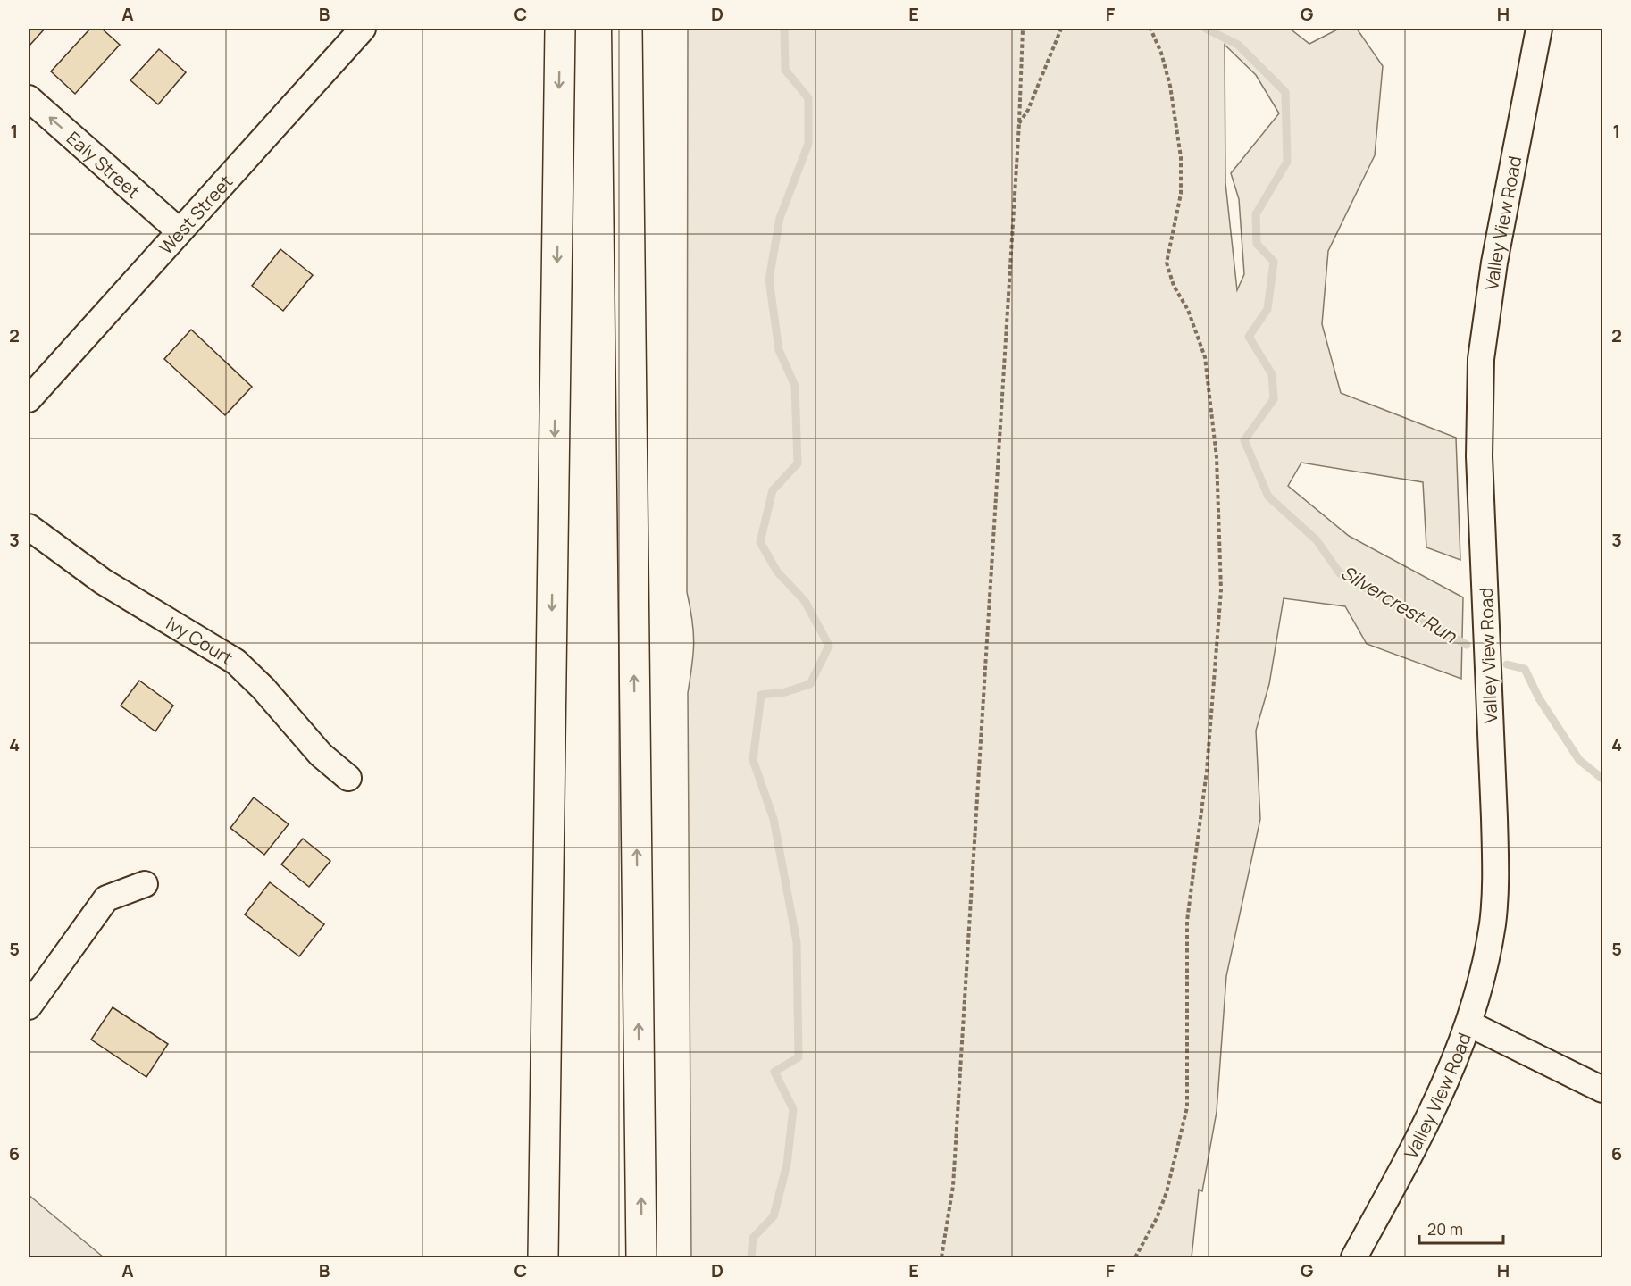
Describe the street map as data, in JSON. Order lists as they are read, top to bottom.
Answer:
{
  "streets": {
    "street": [
      "Ealy Street",
      "West Street",
      "Valley View Road",
      "Ivy Court"
    ]
  },
  "crossings": [
    ["Ealy Street", "West Street"]
  ],
  "one_way": ["Ealy Street"],
  "water": ["Silvercrest Run"],
  "scale_bar": "20 m",
  "grid": {
    "columns": [
      "A",
      "B",
      "C",
      "D",
      "E",
      "F",
      "G",
      "H"
    ],
    "rows": [
      "1",
      "2",
      "3",
      "4",
      "5",
      "6"
    ]
  }
}
